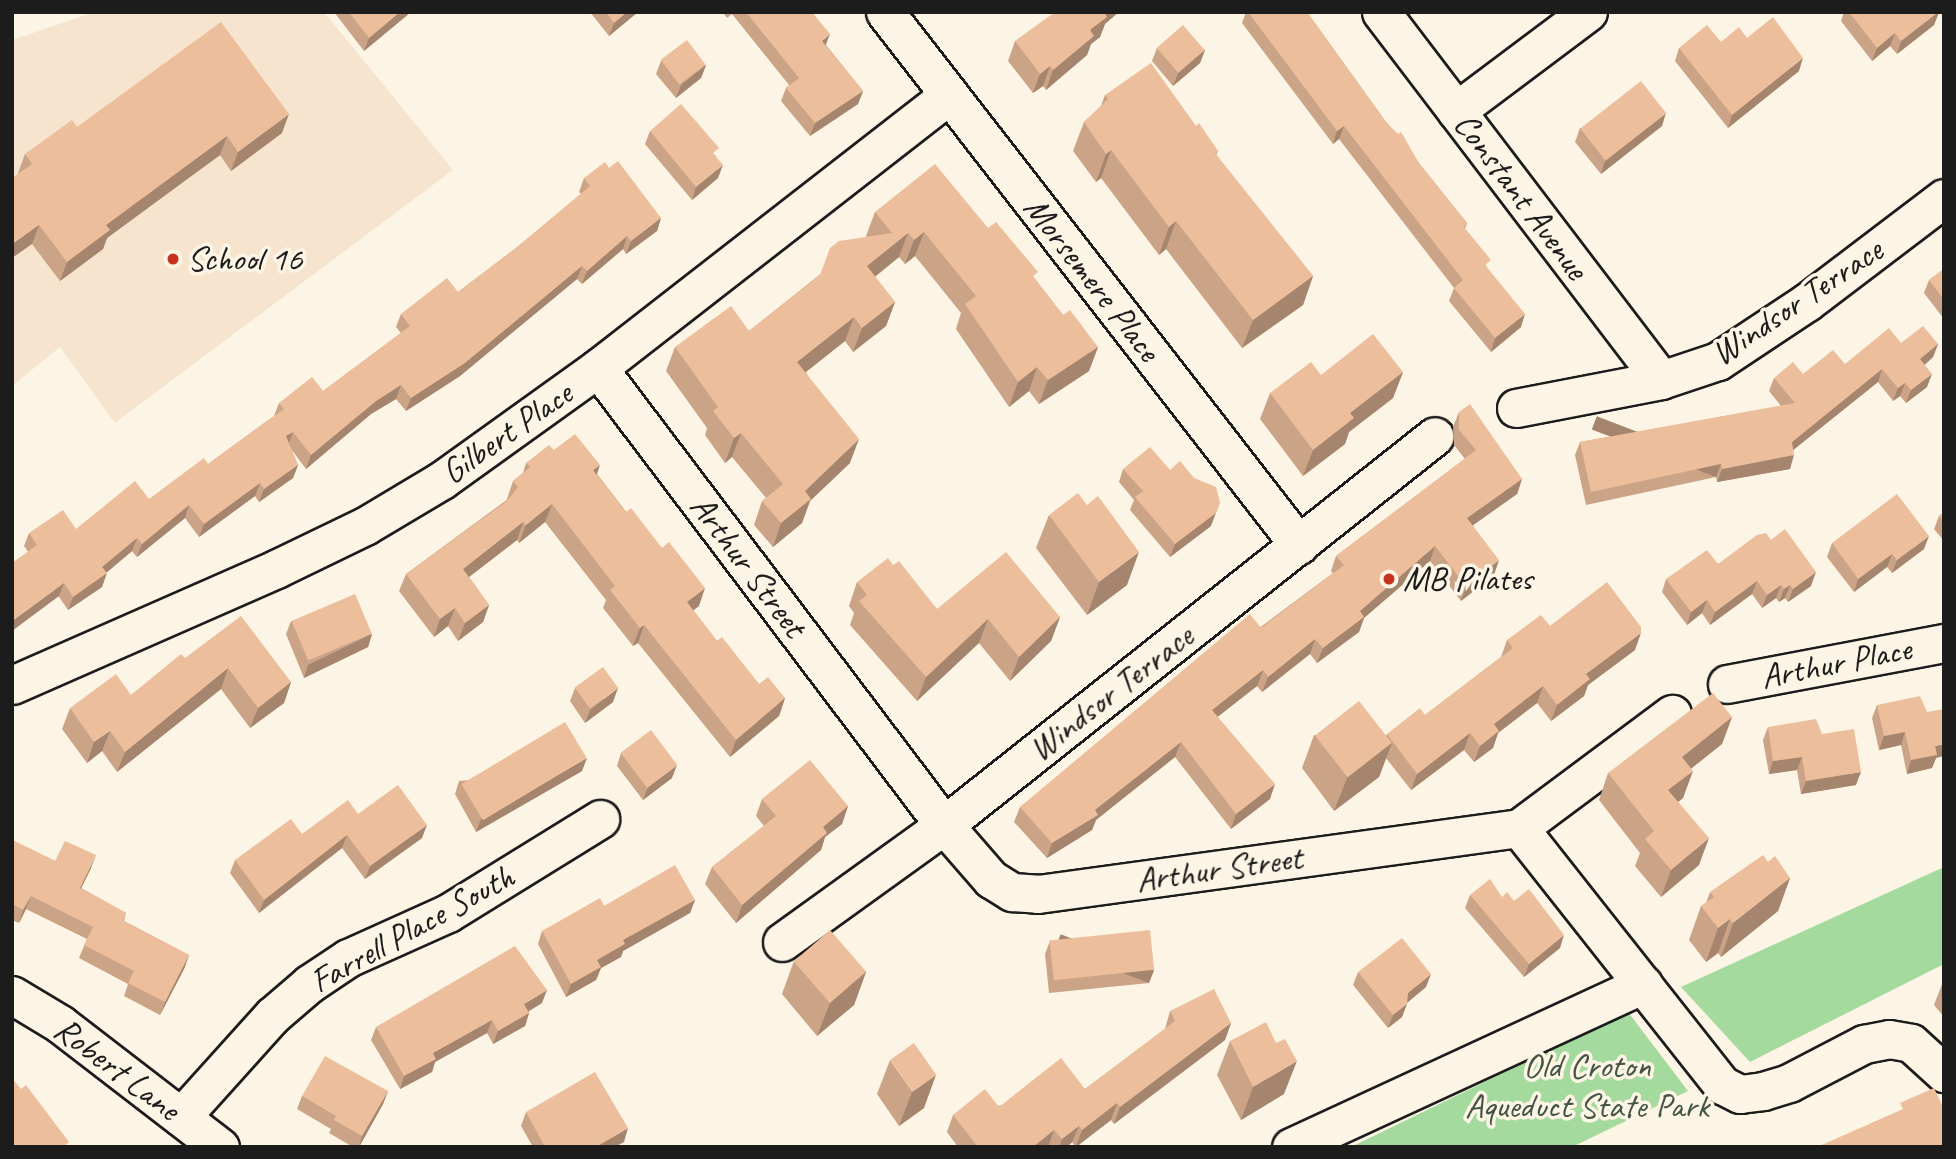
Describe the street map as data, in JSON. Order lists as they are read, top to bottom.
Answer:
{
  "streets": {
    "street": [
      "Constant Avenue",
      "Morsemere Place",
      "Windsor Terrace",
      "Gilbert Place",
      "Arthur Street",
      "Arthur Place",
      "Farrell Place South",
      "Robert Lane"
    ]
  },
  "crossings": [
    ["Constant Avenue", "Windsor Terrace"],
    ["Morsemere Place", "Windsor Terrace"],
    ["Morsemere Place", "Gilbert Place"],
    ["Windsor Terrace", "Arthur Street"],
    ["Gilbert Place", "Arthur Street"],
    ["Farrell Place South", "Robert Lane"]
  ],
  "parks": ["Old Croton Aqueduct State Park"],
  "places": ["School 16", "MB Pilates"]
}
